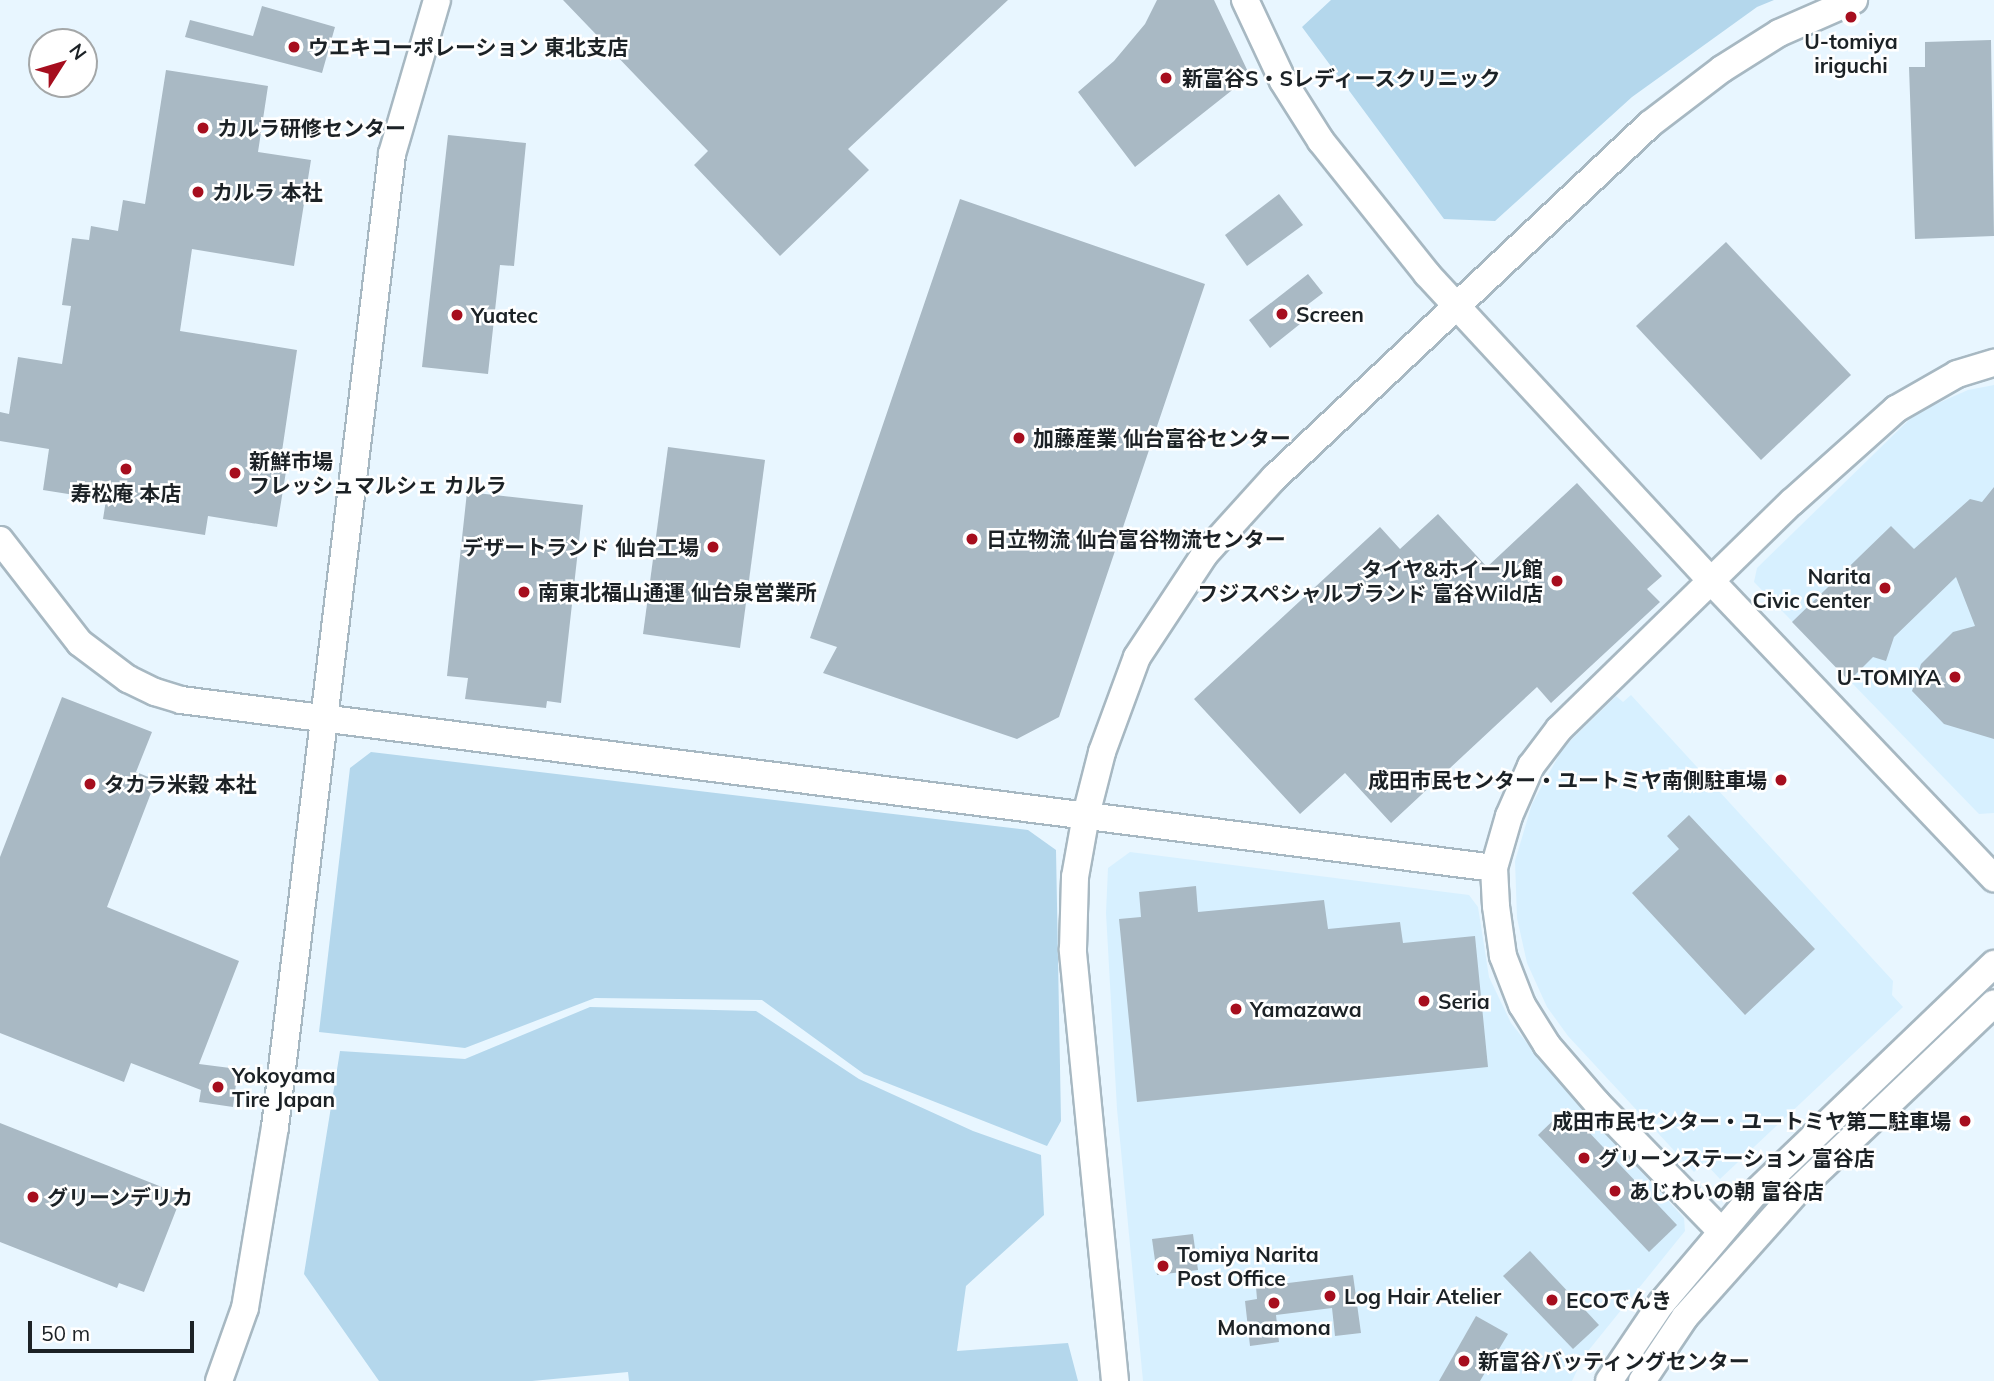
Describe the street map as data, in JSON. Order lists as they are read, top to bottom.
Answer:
{
  "places": [
    "U-tomiya iriguchi",
    "ウエキコーポレーション 東北支店",
    "新富谷S・Sレディースクリニック",
    "カルラ研修センター",
    "カルラ 本社",
    "Screen",
    "Yuatec",
    "加藤産業 仙台富谷センター",
    "寿松庵 本店",
    "新鮮市場 フレッシュマルシェ カルラ",
    "日立物流 仙台富谷物流センター",
    "デザートランド 仙台工場",
    "タイヤ&ホイール館 フジスペシャルブランド 富谷Wild店",
    "Narita Civic Center",
    "南東北福山通運 仙台泉営業所",
    "U-TOMIYA",
    "成田市民センター・ユートミヤ南側駐車場",
    "タカラ米穀 本社",
    "Seria",
    "Yamazawa",
    "Yokoyama Tire Japan",
    "成田市民センター・ユートミヤ第二駐車場",
    "グリーンステーション 富谷店",
    "あじわいの朝 富谷店",
    "グリーンデリカ",
    "Tomiya Narita Post Office",
    "Log Hair Atelier",
    "ECOでんき",
    "Monamona",
    "新富谷バッティングセンター"
  ],
  "scale_bar": "50 m",
  "north": "top right"
}
